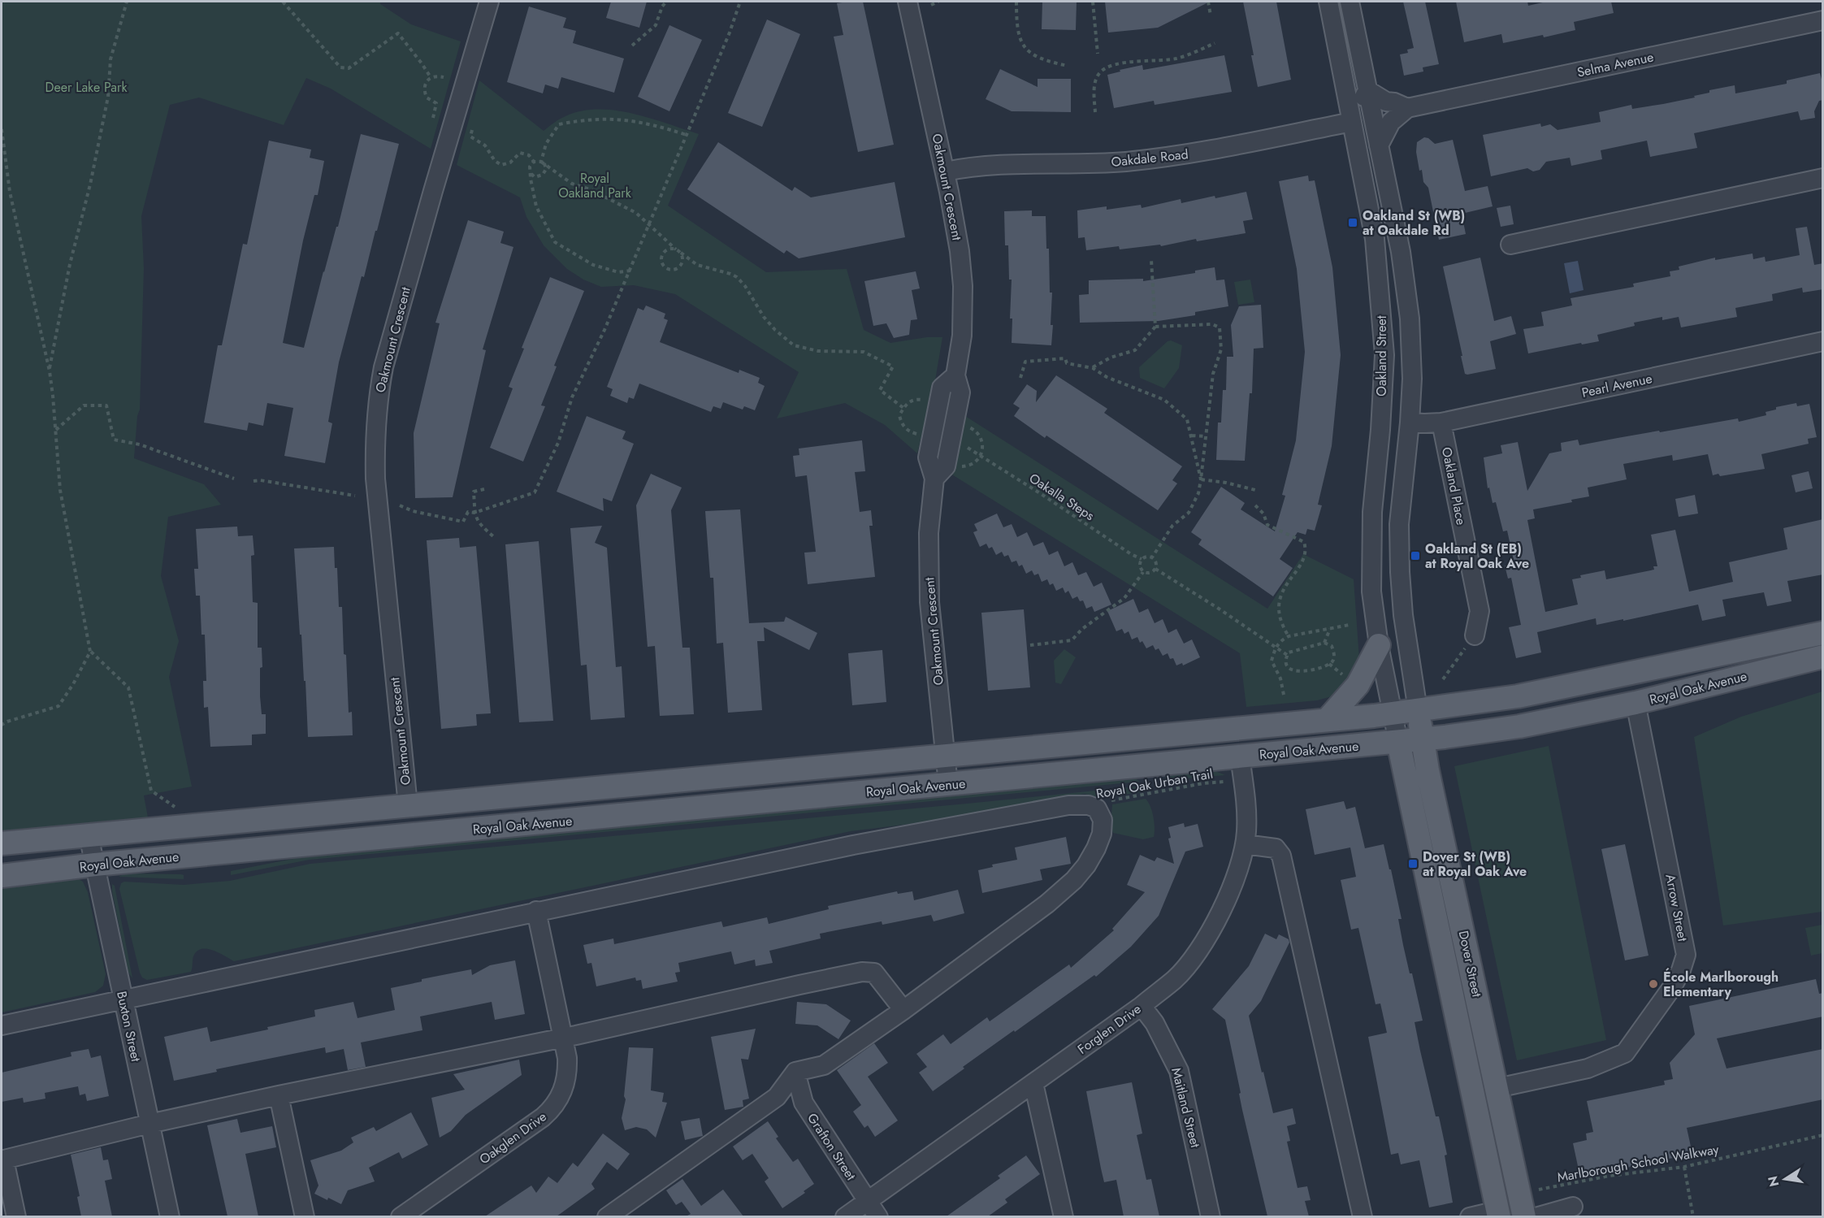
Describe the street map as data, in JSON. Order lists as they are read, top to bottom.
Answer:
{
  "streets": {
    "main road": ["Royal Oak Avenue", "Dover Street"],
    "street": [
      "Selma Avenue",
      "Oakdale Road",
      "Oakmount Crescent",
      "Oakland Street",
      "Pearl Avenue",
      "Oakland Place",
      "Arrow Street",
      "Buxton Street",
      "Forglen Drive",
      "Maitland Street",
      "Oakglen Drive",
      "Grafton Street"
    ],
    "path": ["Oakalla Steps", "Royal Oak Urban Trail", "Marlborough School Walkway"]
  },
  "crossings": [
    ["Oakdale Road", "Oakmount Crescent"],
    ["Oakdale Road", "Oakland Street"],
    ["Oakmount Crescent", "Royal Oak Avenue"],
    ["Oakland Street", "Royal Oak Avenue"],
    ["Oakland Street", "Dover Street"],
    ["Pearl Avenue", "Oakland Place"],
    ["Royal Oak Avenue", "Arrow Street"],
    ["Royal Oak Avenue", "Dover Street"],
    ["Royal Oak Avenue", "Buxton Street"],
    ["Royal Oak Avenue", "Forglen Drive"],
    ["Arrow Street", "Dover Street"],
    ["Forglen Drive", "Maitland Street"],
    ["Forglen Drive", "Grafton Street"]
  ],
  "parks": ["Deer Lake Park", "Royal Oakland Park"],
  "places": {
    "transit": ["Oakland St (WB) at Oakdale Rd", "Oakland St (EB) at Royal Oak Ave", "Dover St (WB) at Royal Oak Ave"],
    "other": ["École Marlborough Elementary"]
  },
  "north": "left"
}
